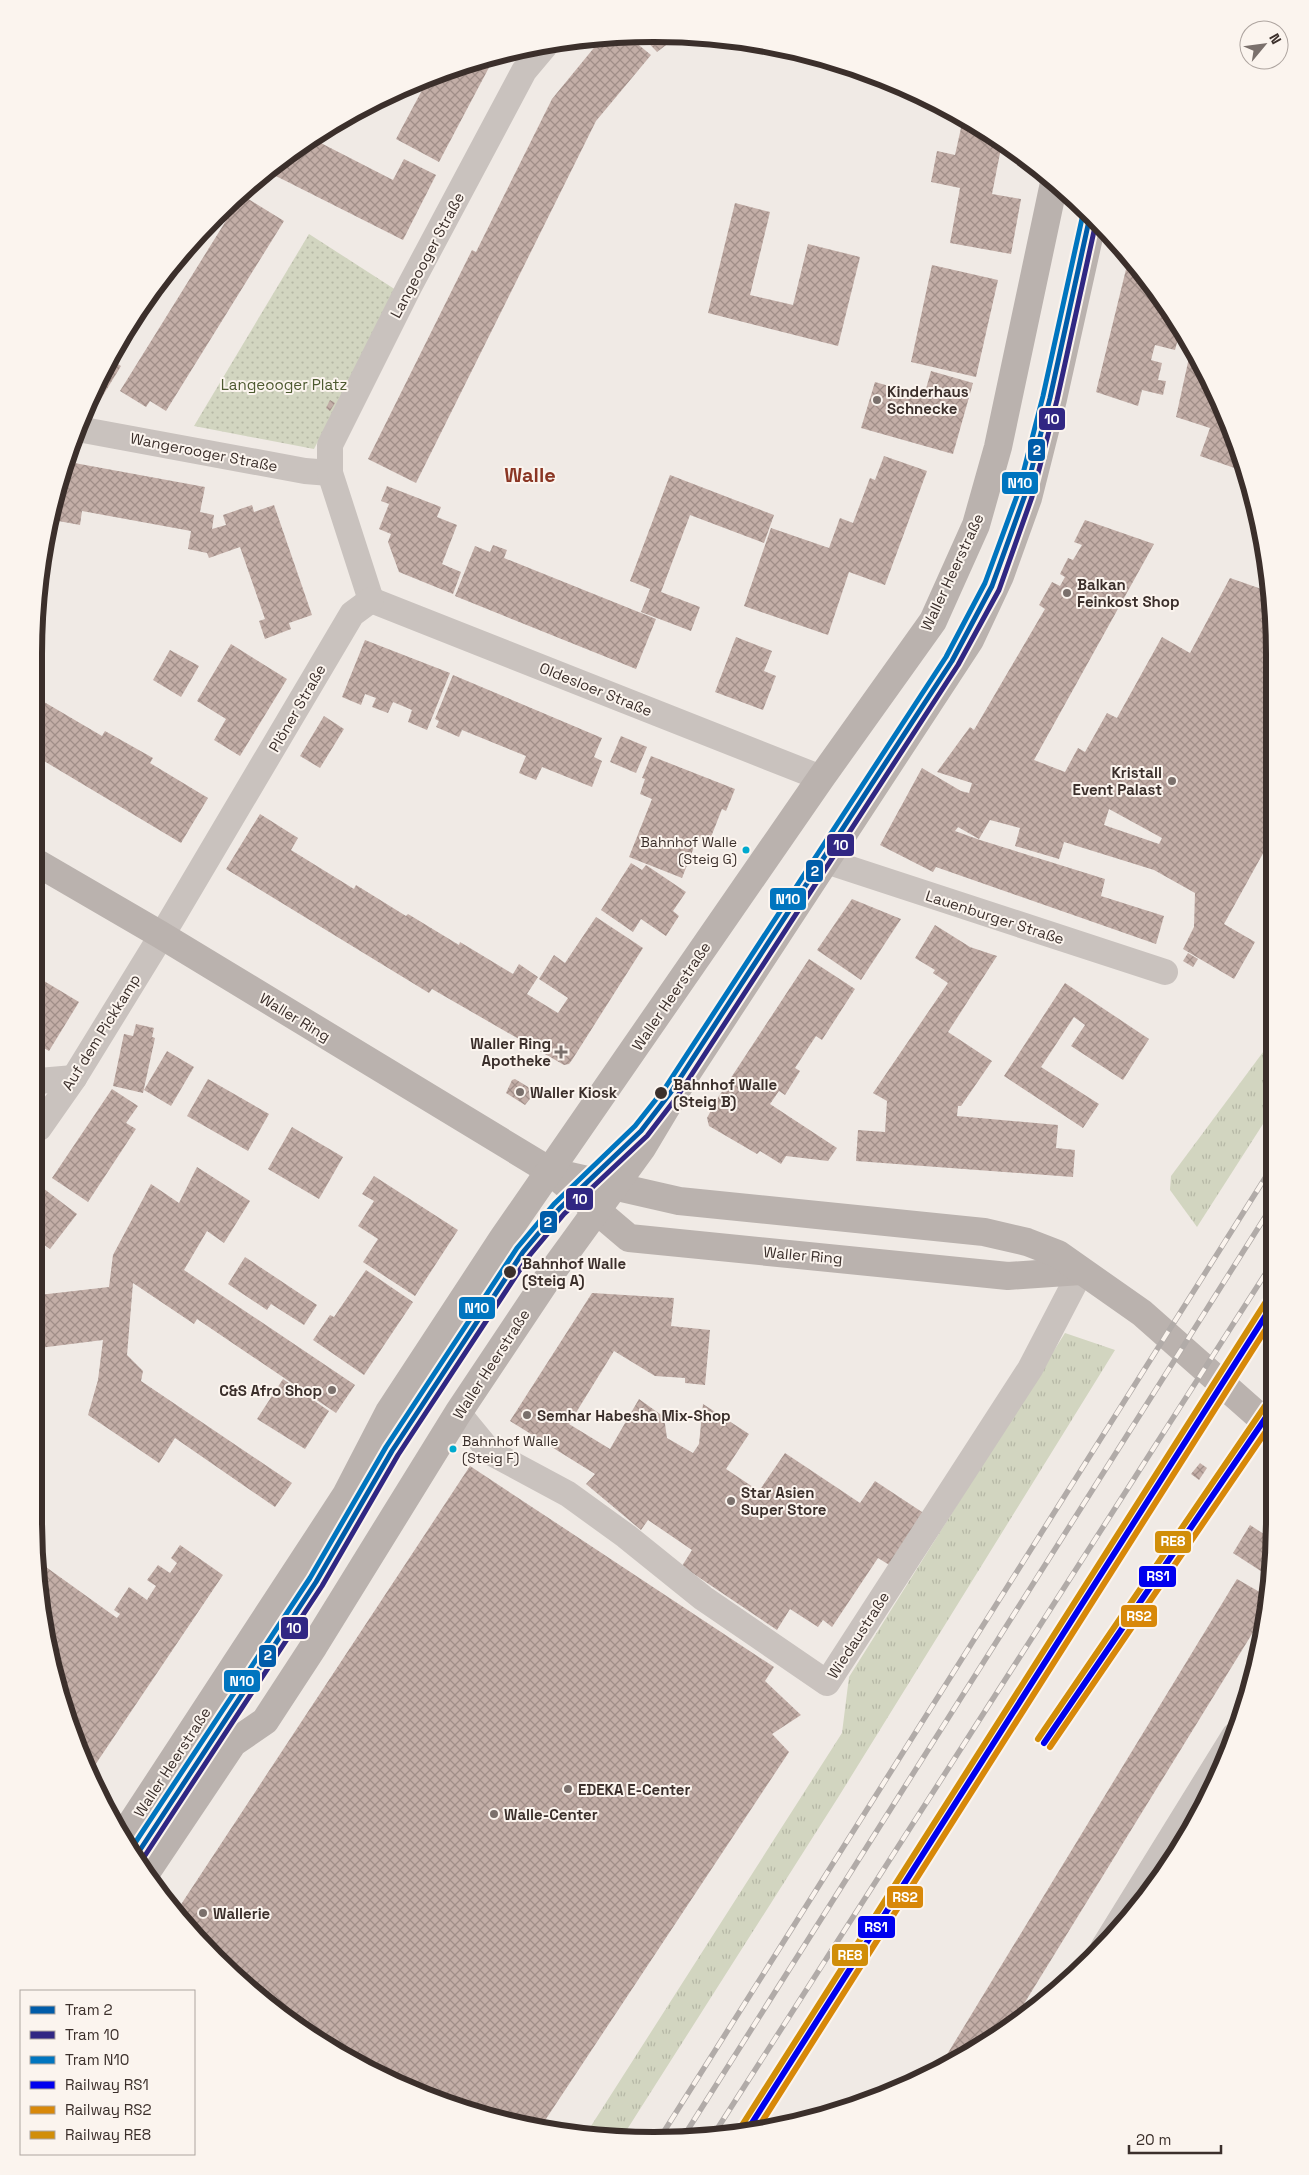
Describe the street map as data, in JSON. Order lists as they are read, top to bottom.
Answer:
{
  "streets": {
    "main road": ["Waller Heerstraße", "Waller Ring"],
    "street": [
      "Langeooger Straße",
      "Wangerooger Straße",
      "Oldesloer Straße",
      "Plöner Straße",
      "Lauenburger Straße",
      "Auf dem Pickkamp",
      "Wiedaustraße"
    ]
  },
  "crossings": [
    ["Langeooger Straße", "Wangerooger Straße"],
    ["Waller Heerstraße", "Oldesloer Straße"],
    ["Waller Heerstraße", "Lauenburger Straße"],
    ["Waller Heerstraße", "Waller Ring"],
    ["Waller Heerstraße", "Wiedaustraße"],
    ["Oldesloer Straße", "Plöner Straße"],
    ["Plöner Straße", "Waller Ring"],
    ["Plöner Straße", "Auf dem Pickkamp"],
    ["Waller Ring", "Auf dem Pickkamp"],
    ["Waller Ring", "Wiedaustraße"]
  ],
  "districts": ["Walle"],
  "parks": ["Langeooger Platz"],
  "places": {
    "other": [
      "Kinderhaus Schnecke",
      "Balkan Feinkost Shop",
      "Kristall Event Palast",
      "Bahnhof Walle (Steig G)",
      "Waller Kiosk",
      "Bahnhof Walle (Steig B)",
      "Bahnhof Walle (Steig A)",
      "C&S Afro Shop",
      "Semhar Habesha Mix-Shop",
      "Bahnhof Walle (Steig F)",
      "Star Asien Super Store",
      "EDEKA E-Center",
      "Walle-Center",
      "Wallerie"
    ],
    "health": ["Waller Ring Apotheke"]
  },
  "lines": [
    "tram line N10",
    "tram line 2",
    "tram line 10",
    "rail line RE8",
    "rail line RS1",
    "rail line RS2"
  ],
  "legend": [
    "Tram 2",
    "Tram 10",
    "Tram N10",
    "Railway RS1",
    "Railway RS2",
    "Railway RE8"
  ],
  "scale_bar": "20 m",
  "north": "top right"
}
